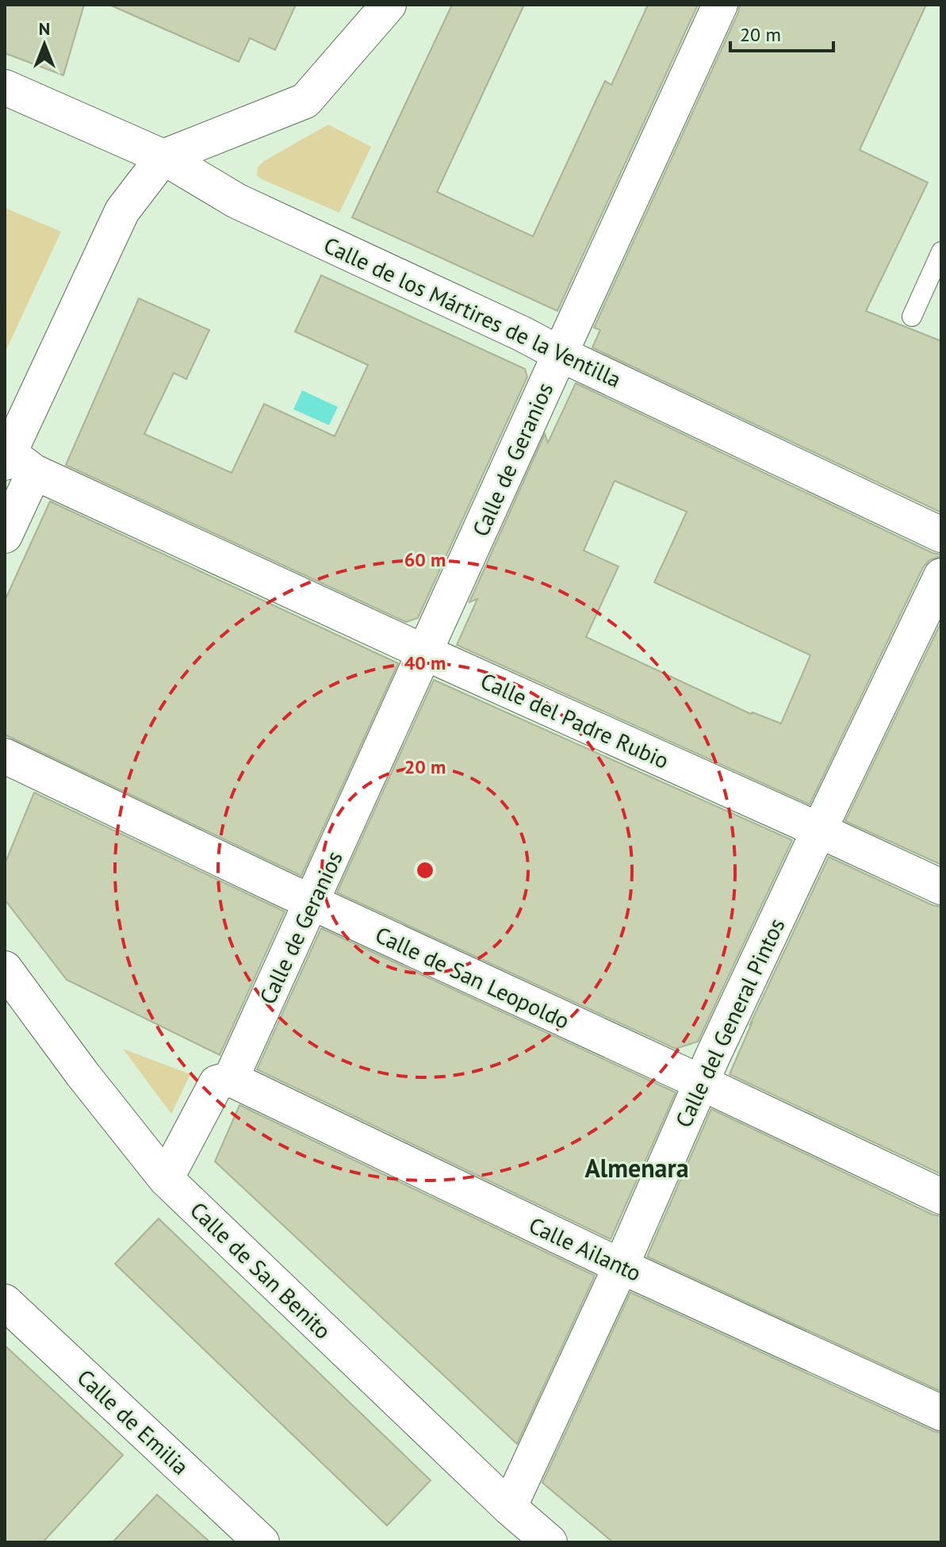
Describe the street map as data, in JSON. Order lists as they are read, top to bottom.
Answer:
{
  "streets": {
    "street": [
      "Calle de los Mártires de la Ventilla",
      "Calle de Geranios",
      "Calle del Padre Rubio",
      "Calle de San Leopoldo",
      "Calle del General Pintos",
      "Calle Ailanto",
      "Calle de San Benito",
      "Calle de Emilia"
    ]
  },
  "crossings": [
    ["Calle de los Mártires de la Ventilla", "Calle de Geranios"],
    ["Calle de Geranios", "Calle del Padre Rubio"],
    ["Calle de Geranios", "Calle de San Leopoldo"],
    ["Calle de Geranios", "Calle Ailanto"],
    ["Calle de Geranios", "Calle de San Benito"],
    ["Calle del Padre Rubio", "Calle del General Pintos"],
    ["Calle de San Leopoldo", "Calle del General Pintos"],
    ["Calle del General Pintos", "Calle Ailanto"],
    ["Calle del General Pintos", "Calle de San Benito"]
  ],
  "districts": ["Almenara"],
  "scale_bar": "20 m",
  "north": "top",
  "rings": ["60 m", "40 m", "20 m"]
}
